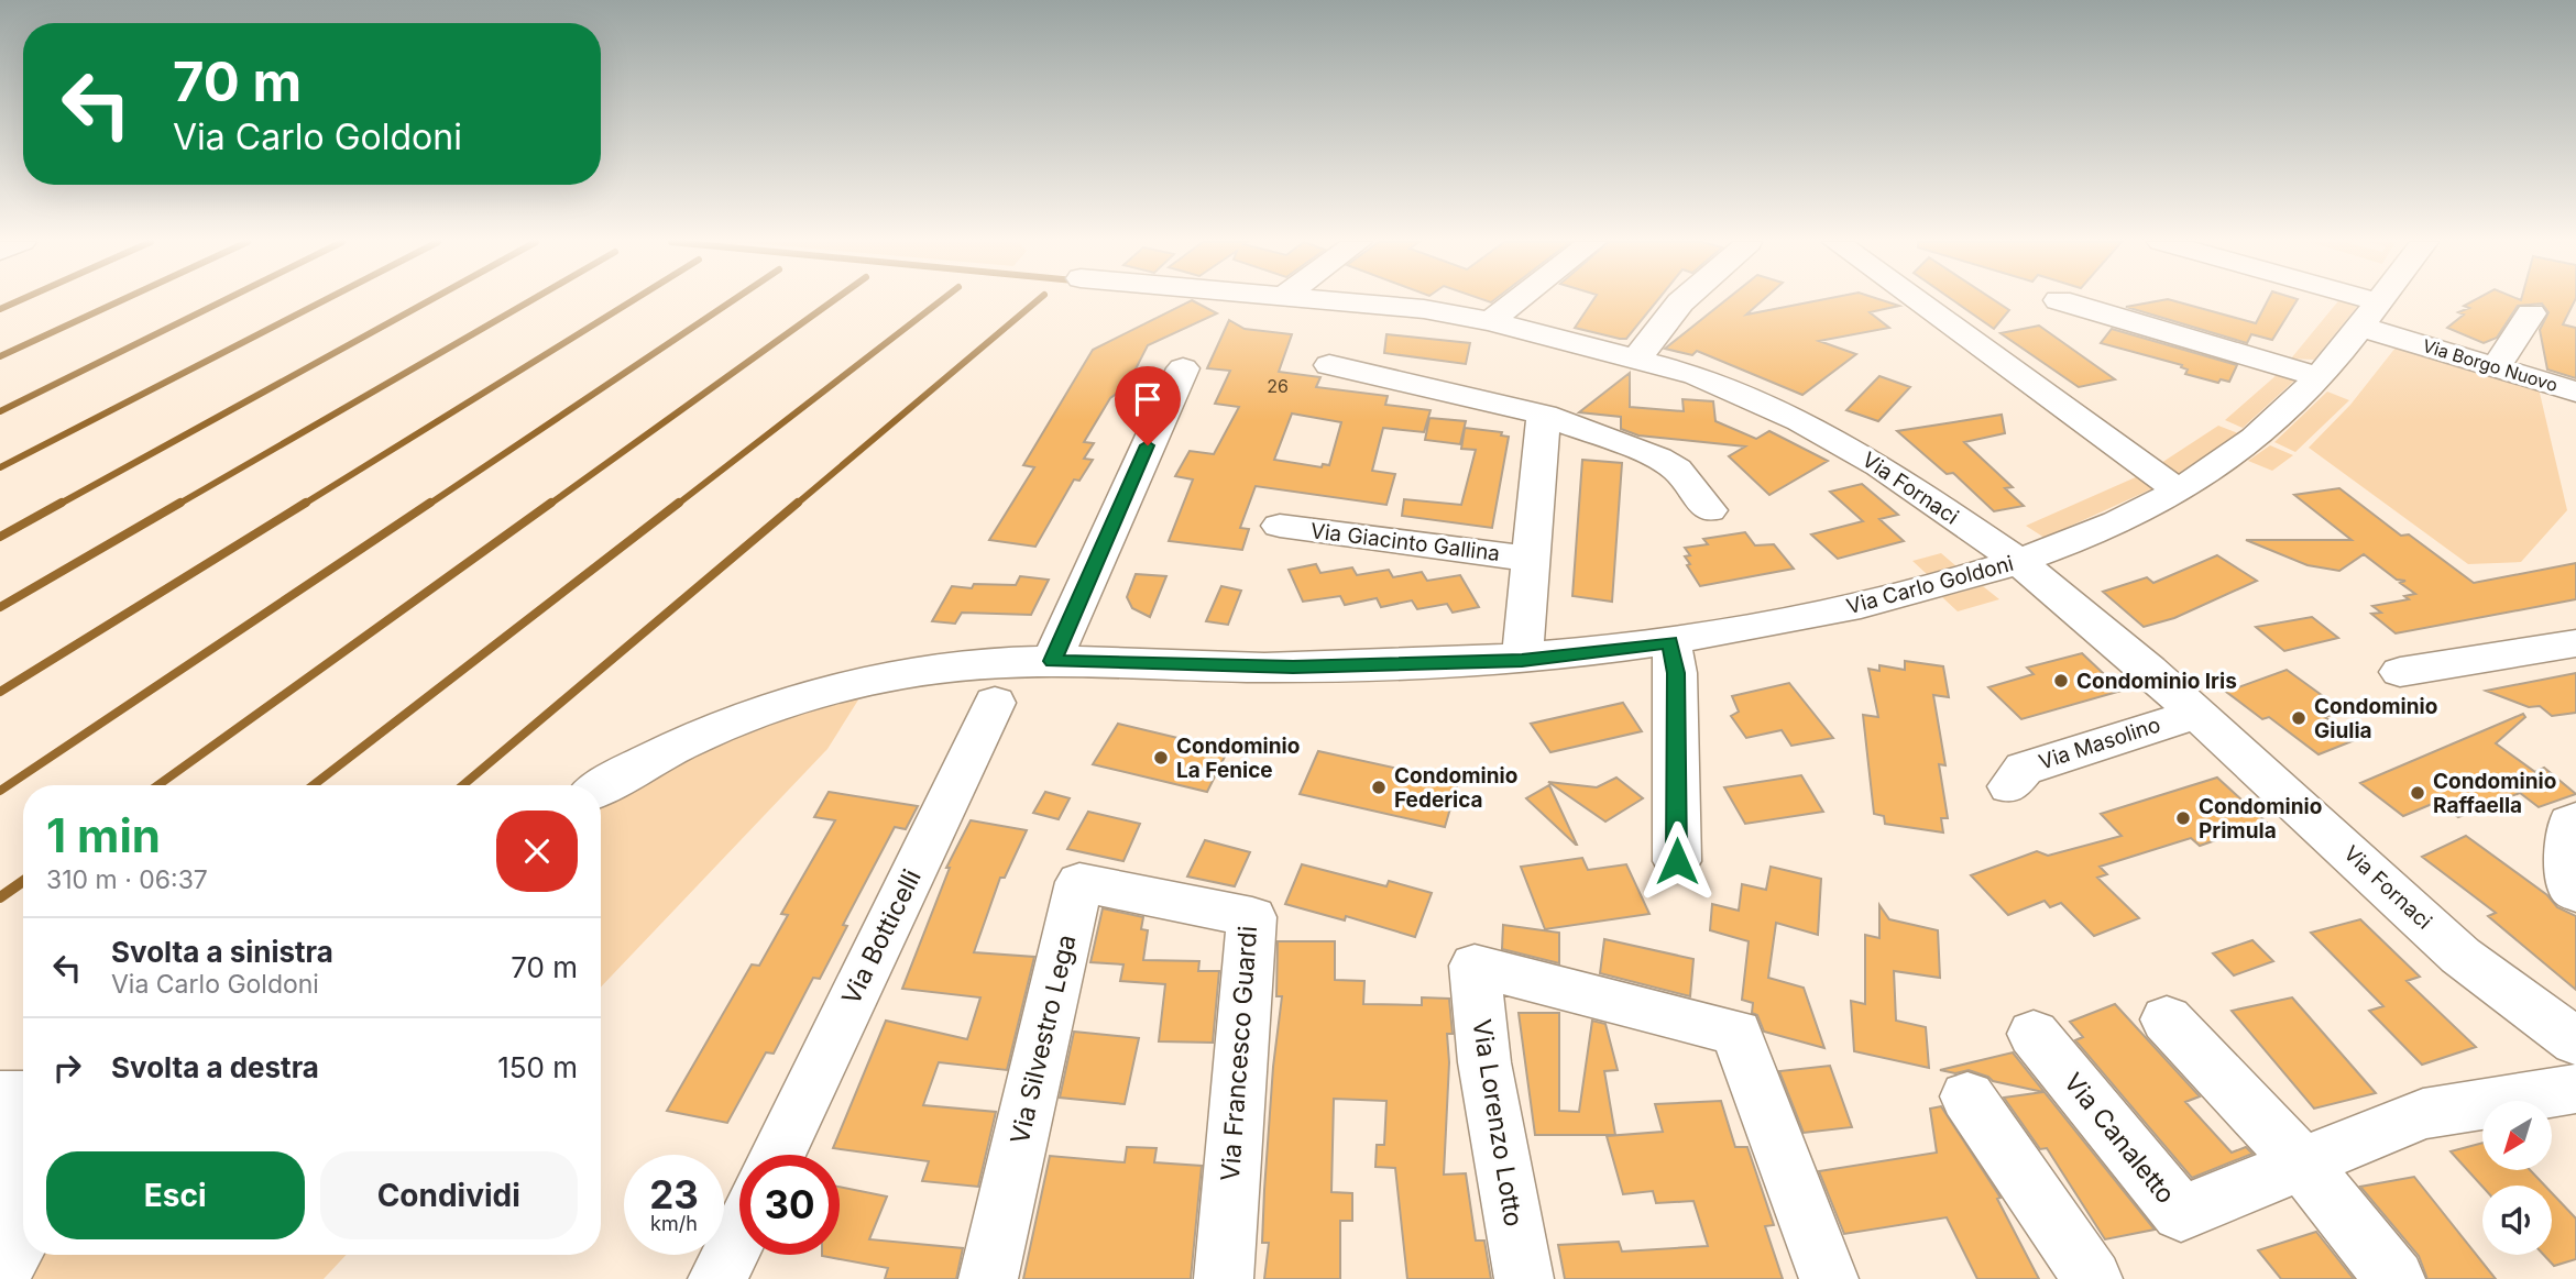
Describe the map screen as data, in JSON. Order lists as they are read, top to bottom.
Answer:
{
  "streets": {
    "street": [
      "Via Borgo Nuovo",
      "Via Fornaci",
      "Via Giacinto Gallina",
      "Via Carlo Goldoni",
      "Via Masolino",
      "Via Botticelli",
      "Via Silvestro Lega",
      "Via Francesco Guardi",
      "Via Lorenzo Lotto",
      "Via Canaletto"
    ]
  },
  "crossings": [
    ["Via Borgo Nuovo", "Via Carlo Goldoni"],
    ["Via Fornaci", "Via Carlo Goldoni"],
    ["Via Fornaci", "Via Masolino"],
    ["Via Giacinto Gallina", "Via Carlo Goldoni"],
    ["Via Silvestro Lega", "Via Francesco Guardi"]
  ],
  "places": [
    "Condominio Iris",
    "Condominio Giulia",
    "Condominio La Fenice",
    "Condominio Federica",
    "Condominio Raffaella",
    "Condominio Primula"
  ],
  "house_numbers": ["26"],
  "north": "bottom left",
  "page": {
    "turn": ["70 m", "Via Carlo Goldoni"],
    "heading": ["1 min", "310 m · 06:37"],
    "list": [
      {
        "name": "Svolta a sinistra",
        "note": "Via Carlo Goldoni",
        "value": "70 m"
      },
      {
        "name": "Svolta a destra",
        "value": "150 m"
      }
    ],
    "buttons": ["Esci", "Condividi"],
    "speed": "23 km/h",
    "limit": "30"
  }
}
